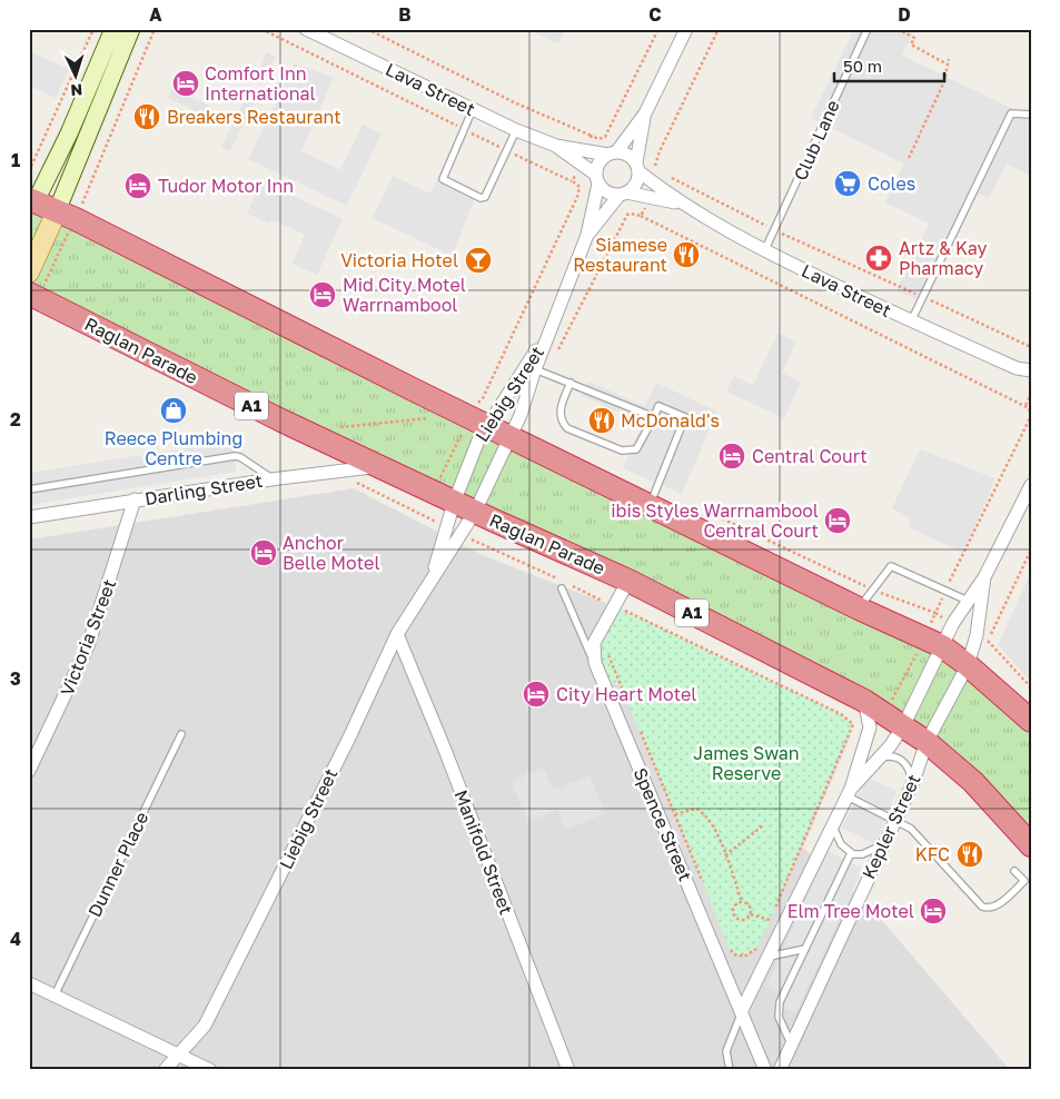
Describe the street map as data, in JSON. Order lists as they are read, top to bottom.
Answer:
{
  "streets": {
    "highway": ["Raglan Parade", "A1"],
    "street": [
      "Lava Street",
      "Liebig Street",
      "Darling Street",
      "Victoria Street",
      "Spence Street",
      "Kepler Street",
      "Manifold Street"
    ],
    "lane": ["Club Lane", "Dunner Place"]
  },
  "crossings": [
    ["Lava Street", "Club Lane"],
    ["Lava Street", "Liebig Street"],
    ["Raglan Parade", "Liebig Street"],
    ["Raglan Parade", "Darling Street"],
    ["Raglan Parade", "Spence Street"],
    ["Raglan Parade", "Kepler Street"],
    ["Liebig Street", "Manifold Street"],
    ["Darling Street", "Victoria Street"],
    ["Spence Street", "Kepler Street"]
  ],
  "parks": ["James Swan Reserve"],
  "places": {
    "hotel": [
      "Comfort Inn International",
      "Tudor Motor Inn",
      "Mid City Motel Warrnambool",
      "Central Court",
      "ibis Styles Warrnambool Central Court",
      "Anchor Belle Motel",
      "City Heart Motel",
      "Elm Tree Motel"
    ],
    "restaurant": [
      "Breakers Restaurant",
      "Siamese Restaurant",
      "McDonald's",
      "KFC"
    ],
    "supermarket": ["Coles"],
    "pharmacy": ["Artz & Kay Pharmacy"],
    "bar": ["Victoria Hotel"],
    "shop": ["Reece Plumbing Centre"]
  },
  "scale_bar": "50 m",
  "north": "bottom",
  "grid": {
    "columns": [
      "A",
      "B",
      "C",
      "D"
    ],
    "rows": [
      "1",
      "2",
      "3",
      "4"
    ]
  }
}
